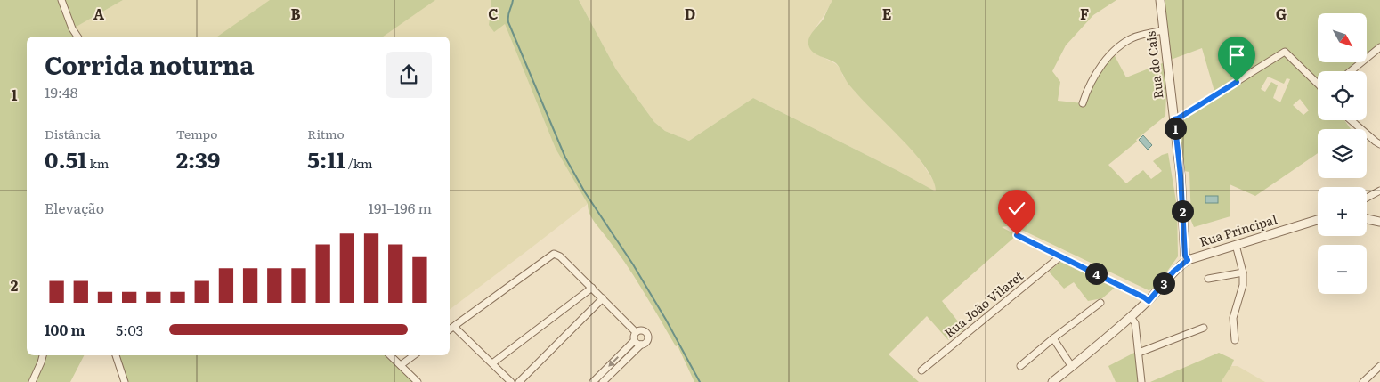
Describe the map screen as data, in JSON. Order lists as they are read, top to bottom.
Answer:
{
  "streets": {
    "street": ["Rua do Cais", "Rua Principal", "Rua João Vilaret"]
  },
  "crossings": [
    ["Rua do Cais", "Rua Principal"]
  ],
  "north": "bottom right",
  "page": {
    "map_buttons": ["+", "−"],
    "heading": ["Corrida noturna", "19:48"],
    "stats": [
      ["Distância", "0.51 km"],
      ["Tempo", "2:39"],
      ["Ritmo", "5:11 /km"]
    ],
    "pins": [
      "1",
      "2",
      "4",
      "3"
    ],
    "chart": ["Elevação", "191–196 m"],
    "list": [
      {
        "name": "100 m",
        "note": "5:03"
      }
    ]
  },
  "grid": {
    "columns": [
      "A",
      "B",
      "C",
      "D",
      "E",
      "F",
      "G"
    ],
    "rows": ["1", "2"]
  }
}
